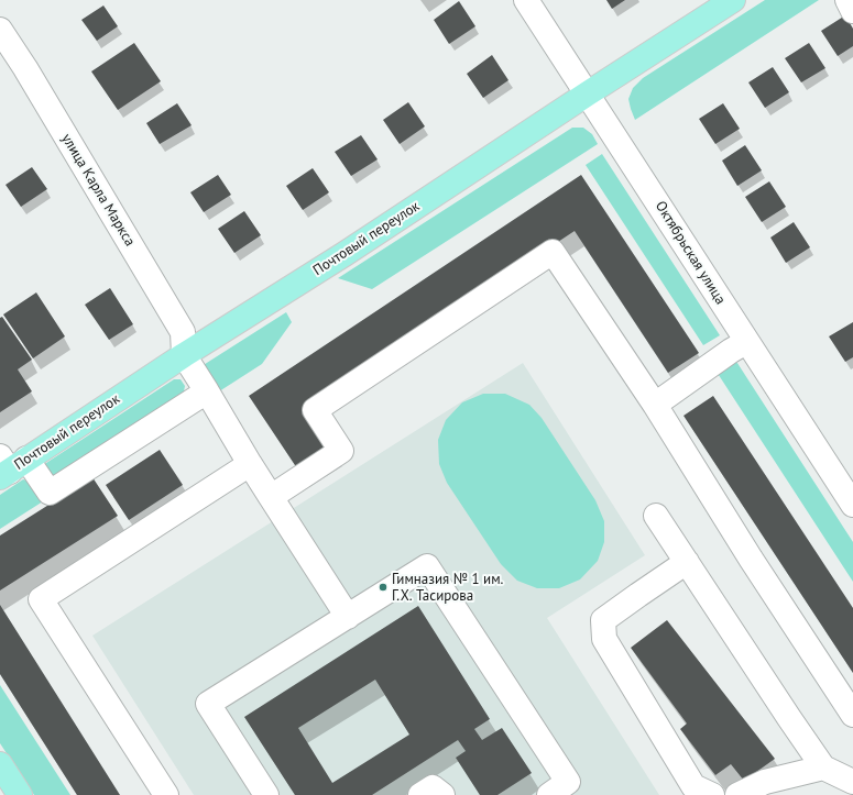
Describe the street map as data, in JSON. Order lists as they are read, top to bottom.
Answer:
{
  "streets": {
    "main road": ["Почтовый переулок"],
    "street": ["улица Карла Маркса", "Октябрьская улица"]
  },
  "crossings": [
    ["улица Карла Маркса", "Почтовый переулок"],
    ["Почтовый переулок", "Октябрьская улица"]
  ],
  "places": ["Гимназия № 1 им. Г.Х. Тасирова"]
}
